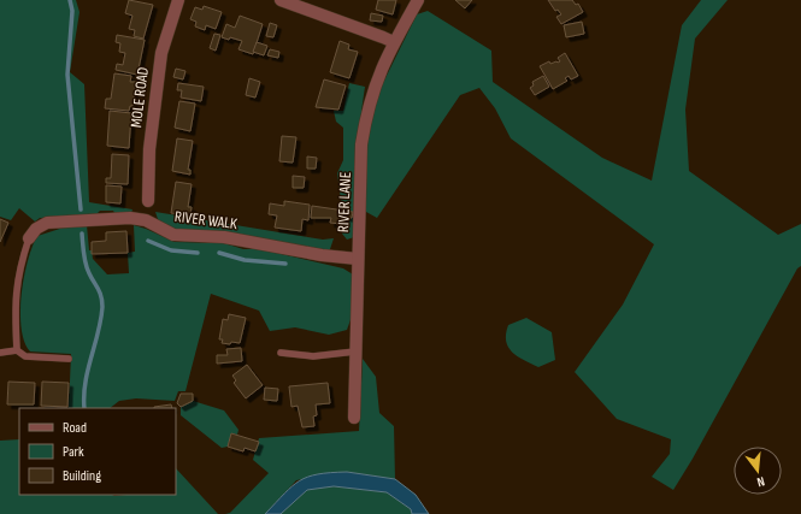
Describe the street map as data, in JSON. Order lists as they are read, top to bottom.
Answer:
{
  "streets": {
    "street": ["MOLE ROAD", "RIVER LANE", "RIVER WALK"]
  },
  "crossings": [
    ["RIVER LANE", "RIVER WALK"]
  ],
  "legend": ["Road", "Park", "Building"],
  "north": "bottom"
}
